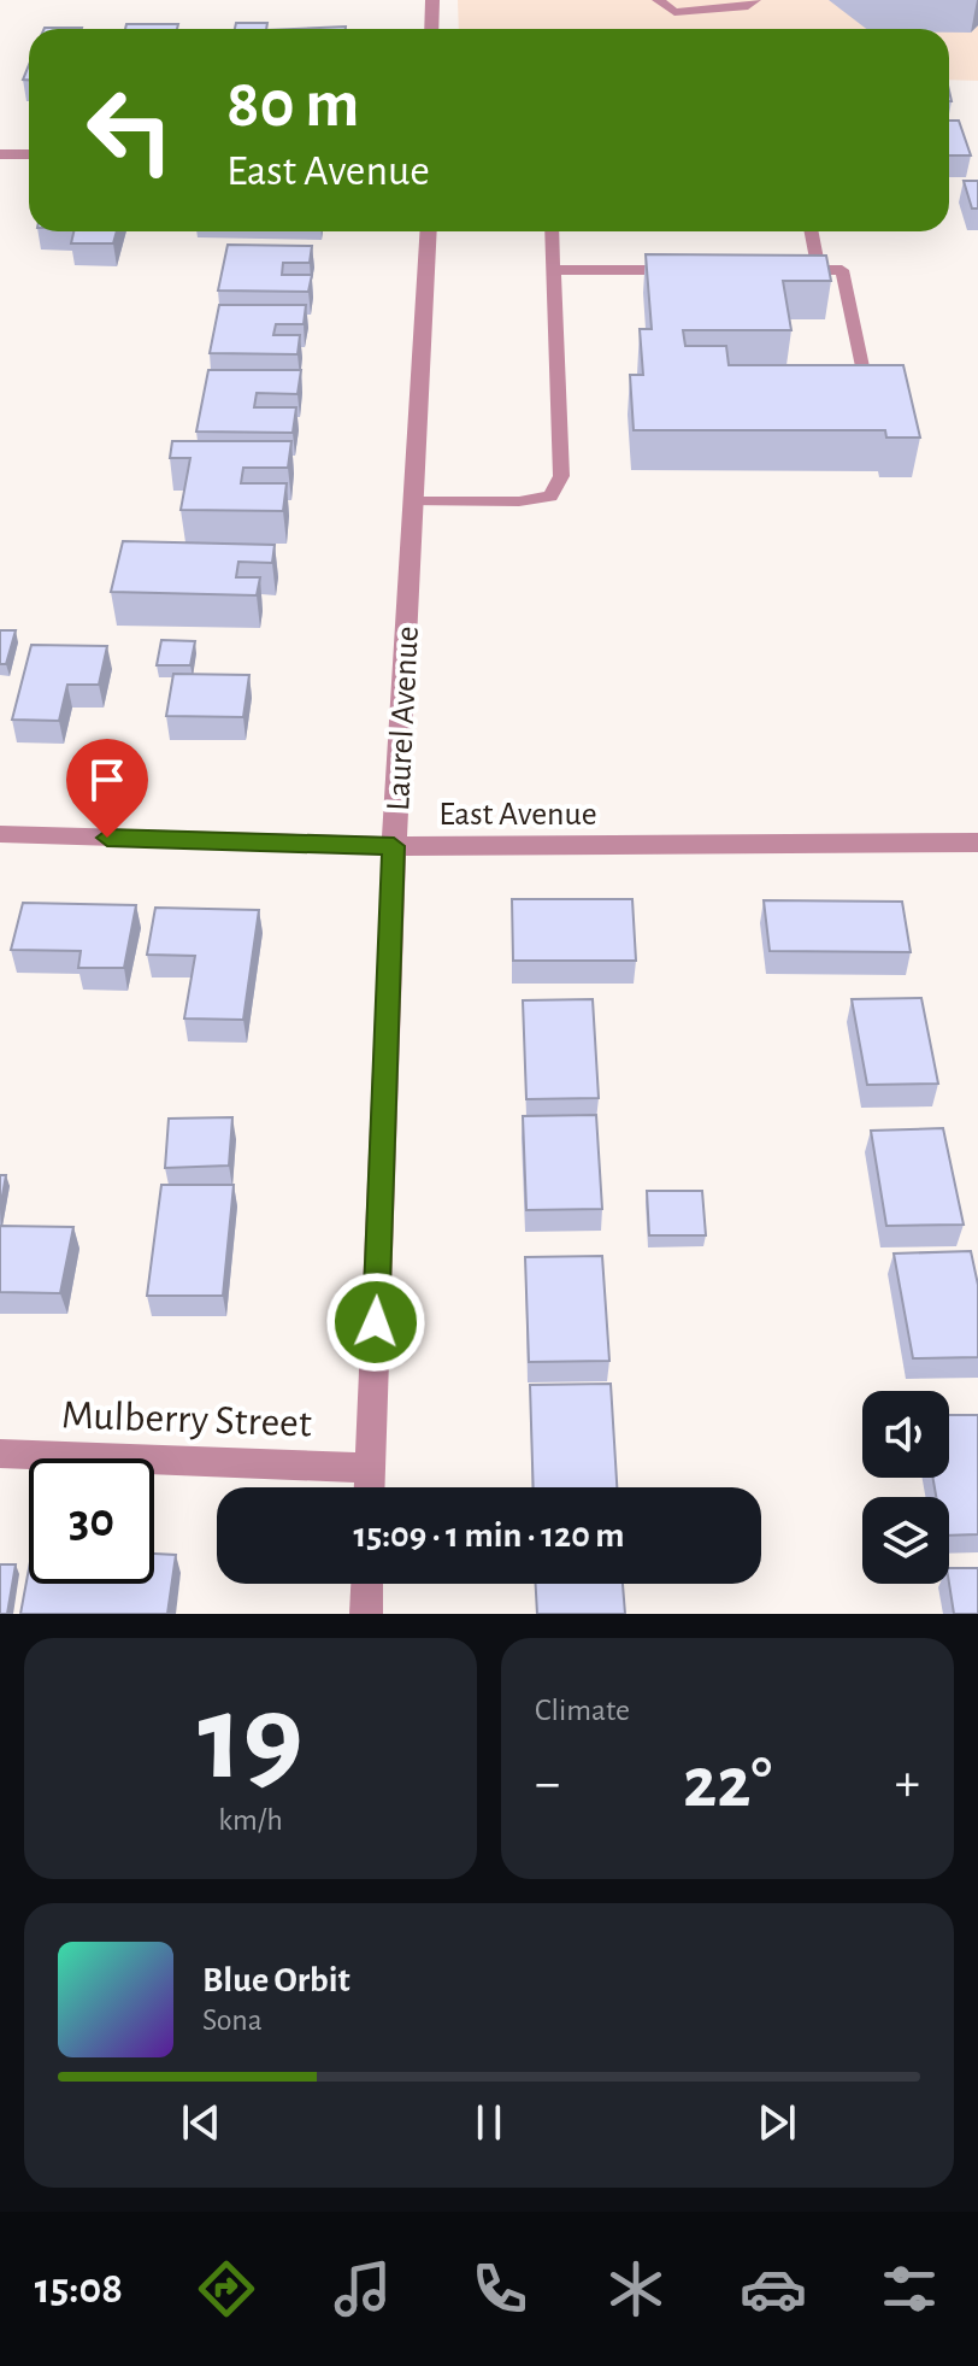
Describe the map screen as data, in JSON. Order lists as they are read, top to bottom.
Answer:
{
  "streets": {
    "street": ["Laurel Avenue", "East Avenue", "Mulberry Street"]
  },
  "crossings": [
    ["Laurel Avenue", "East Avenue"],
    ["Laurel Avenue", "Mulberry Street"]
  ],
  "page": {
    "turn": ["80 m", "East Avenue"],
    "limit": "30",
    "trip": "15:09 · 1 min · 120 m",
    "tile": [
      ["19", "km/h"],
      "Climate"
    ],
    "heat": ["−", "22°", "+"],
    "song": ["Blue Orbit", "Sona"],
    "tabs": "15:08"
  }
}
